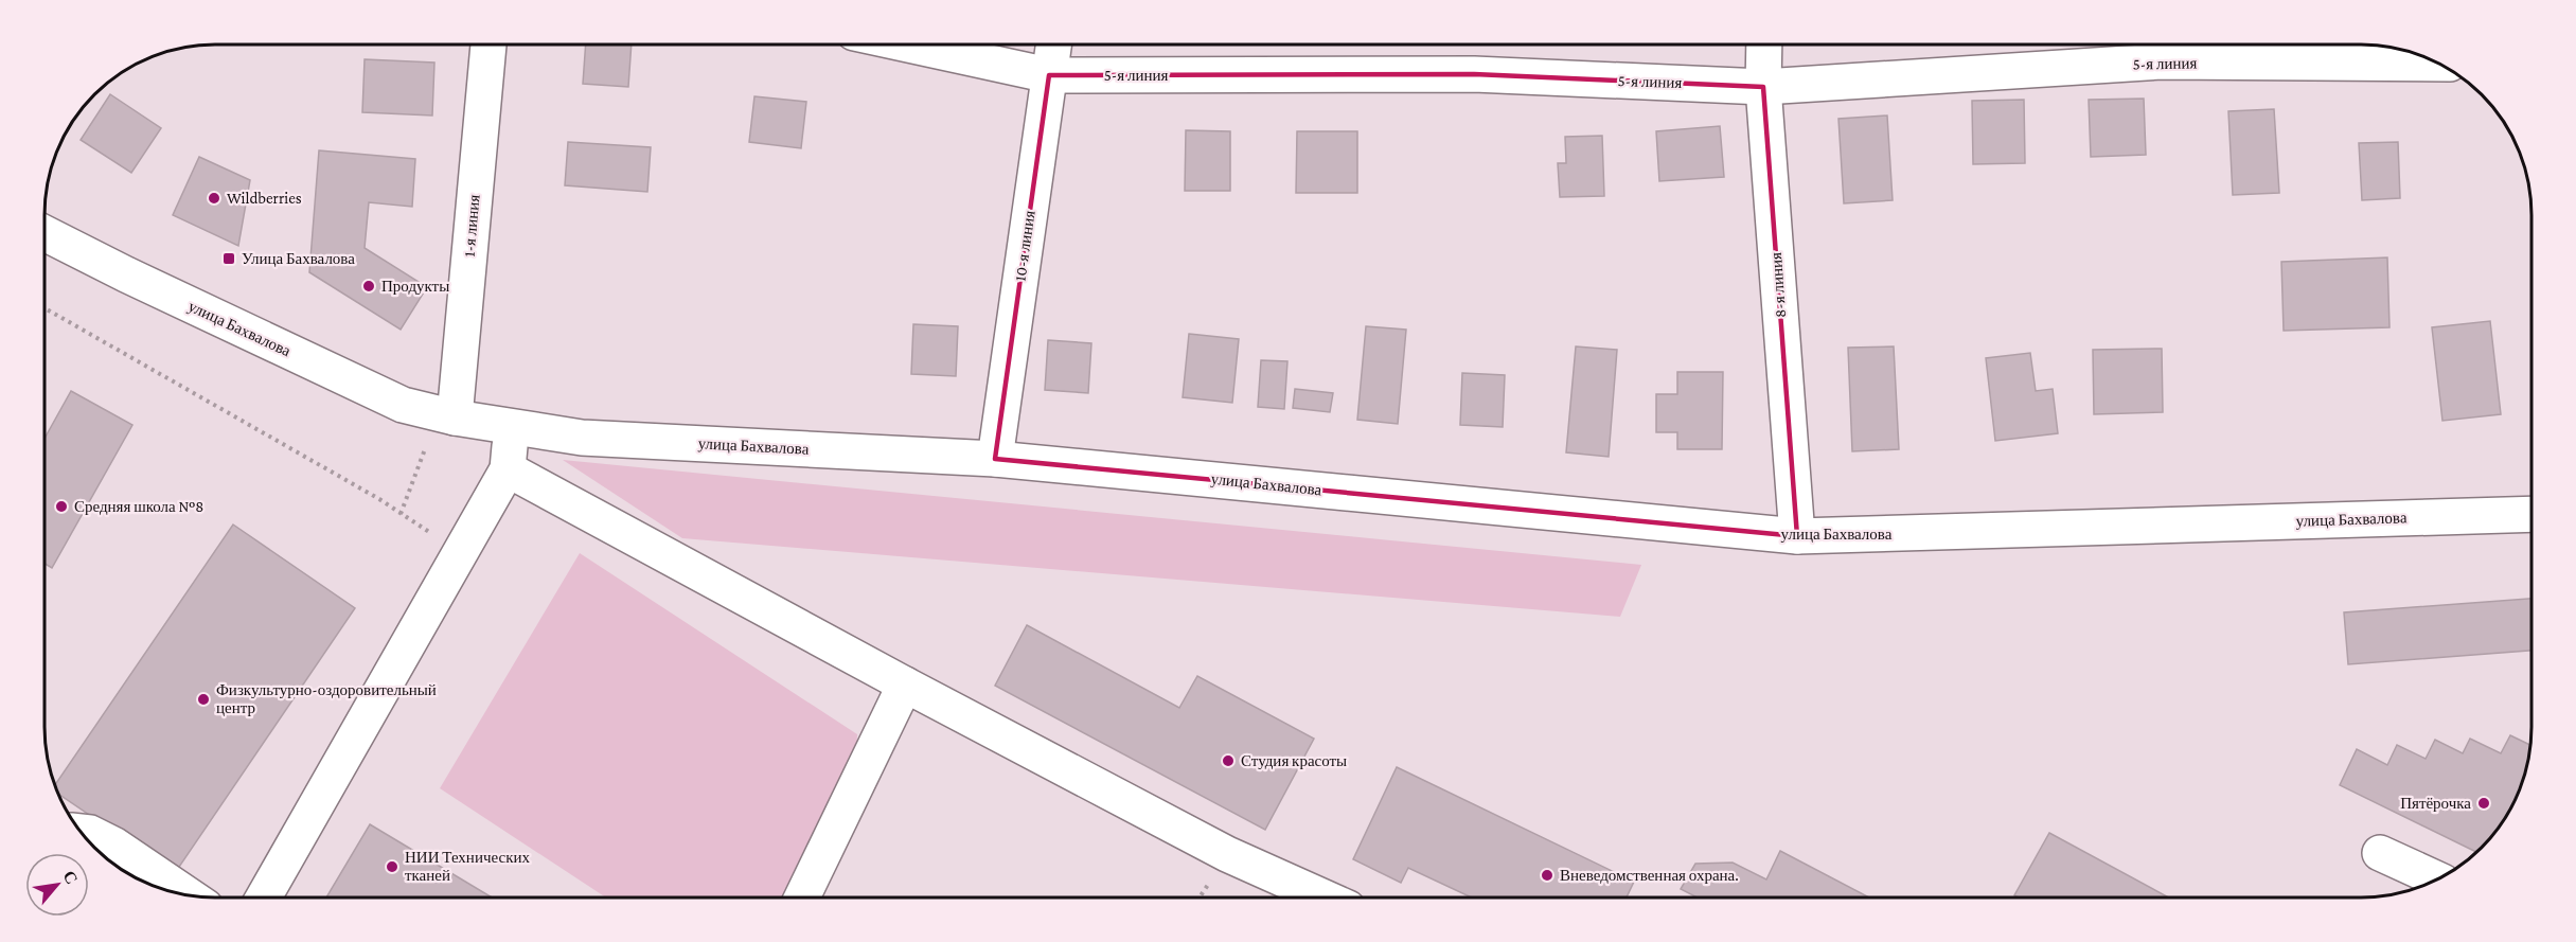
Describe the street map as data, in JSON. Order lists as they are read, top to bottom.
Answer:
{
  "streets": {
    "street": [
      "5-я линия",
      "1-я линия",
      "10-я линия",
      "8-я линия",
      "улица Бахвалова"
    ]
  },
  "crossings": [
    ["5-я линия", "10-я линия"],
    ["5-я линия", "8-я линия"],
    ["1-я линия", "улица Бахвалова"],
    ["10-я линия", "улица Бахвалова"],
    ["8-я линия", "улица Бахвалова"]
  ],
  "places": {
    "other": [
      "Wildberries",
      "Продукты",
      "Средняя школа №8",
      "Физкультурно-оздоровительный центр",
      "Студия красоты",
      "Пятёрочка",
      "НИИ Технических тканей",
      "Вневедомственная охрана."
    ],
    "transit": ["Улица Бахвалова"]
  },
  "north": "top right"
}
